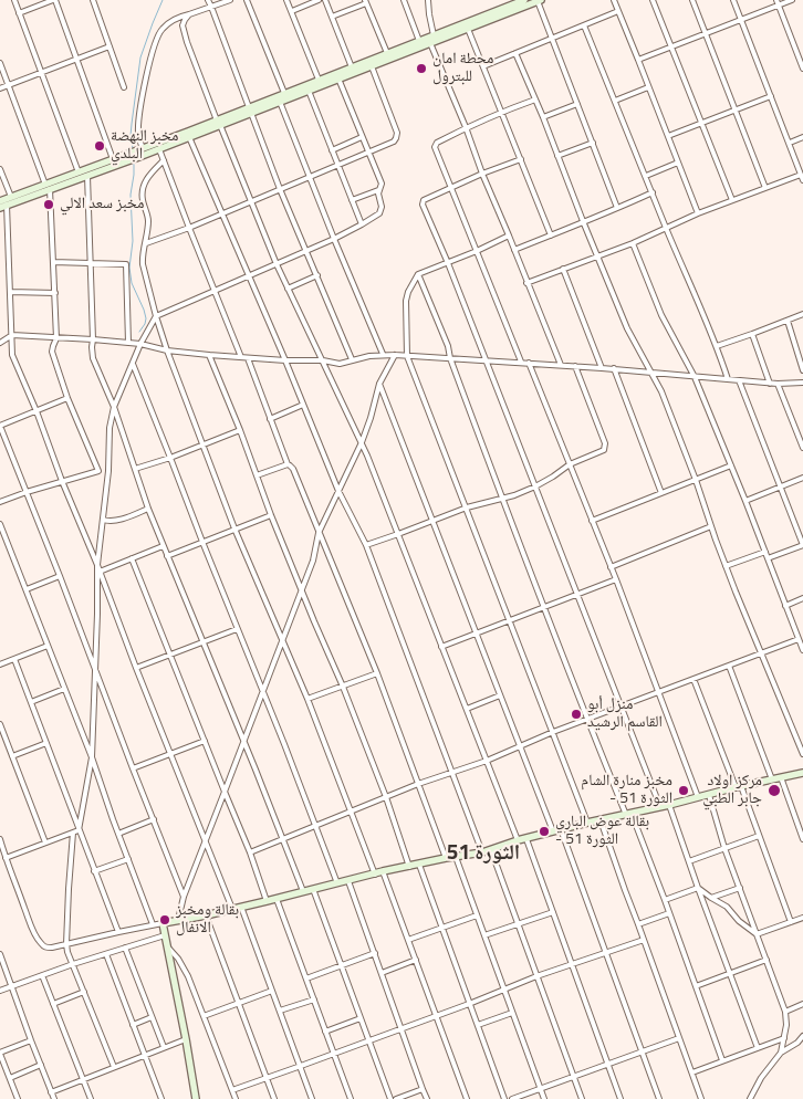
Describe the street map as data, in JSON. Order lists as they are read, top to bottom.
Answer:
{
  "districts": ["الثورة 51"],
  "places": [
    "محطة امان للبترول",
    "مخبز النهضة البلدي",
    "مخبز سعد الالي",
    "منزل أبو القاسم الرشيد",
    "مخبز منارة الشام - الثورة 51",
    "مركز اولاد جابر الطبي",
    "بقالة عوض الباري - الثورة 51",
    "بقالة ومخبز الانفال"
  ]
}
